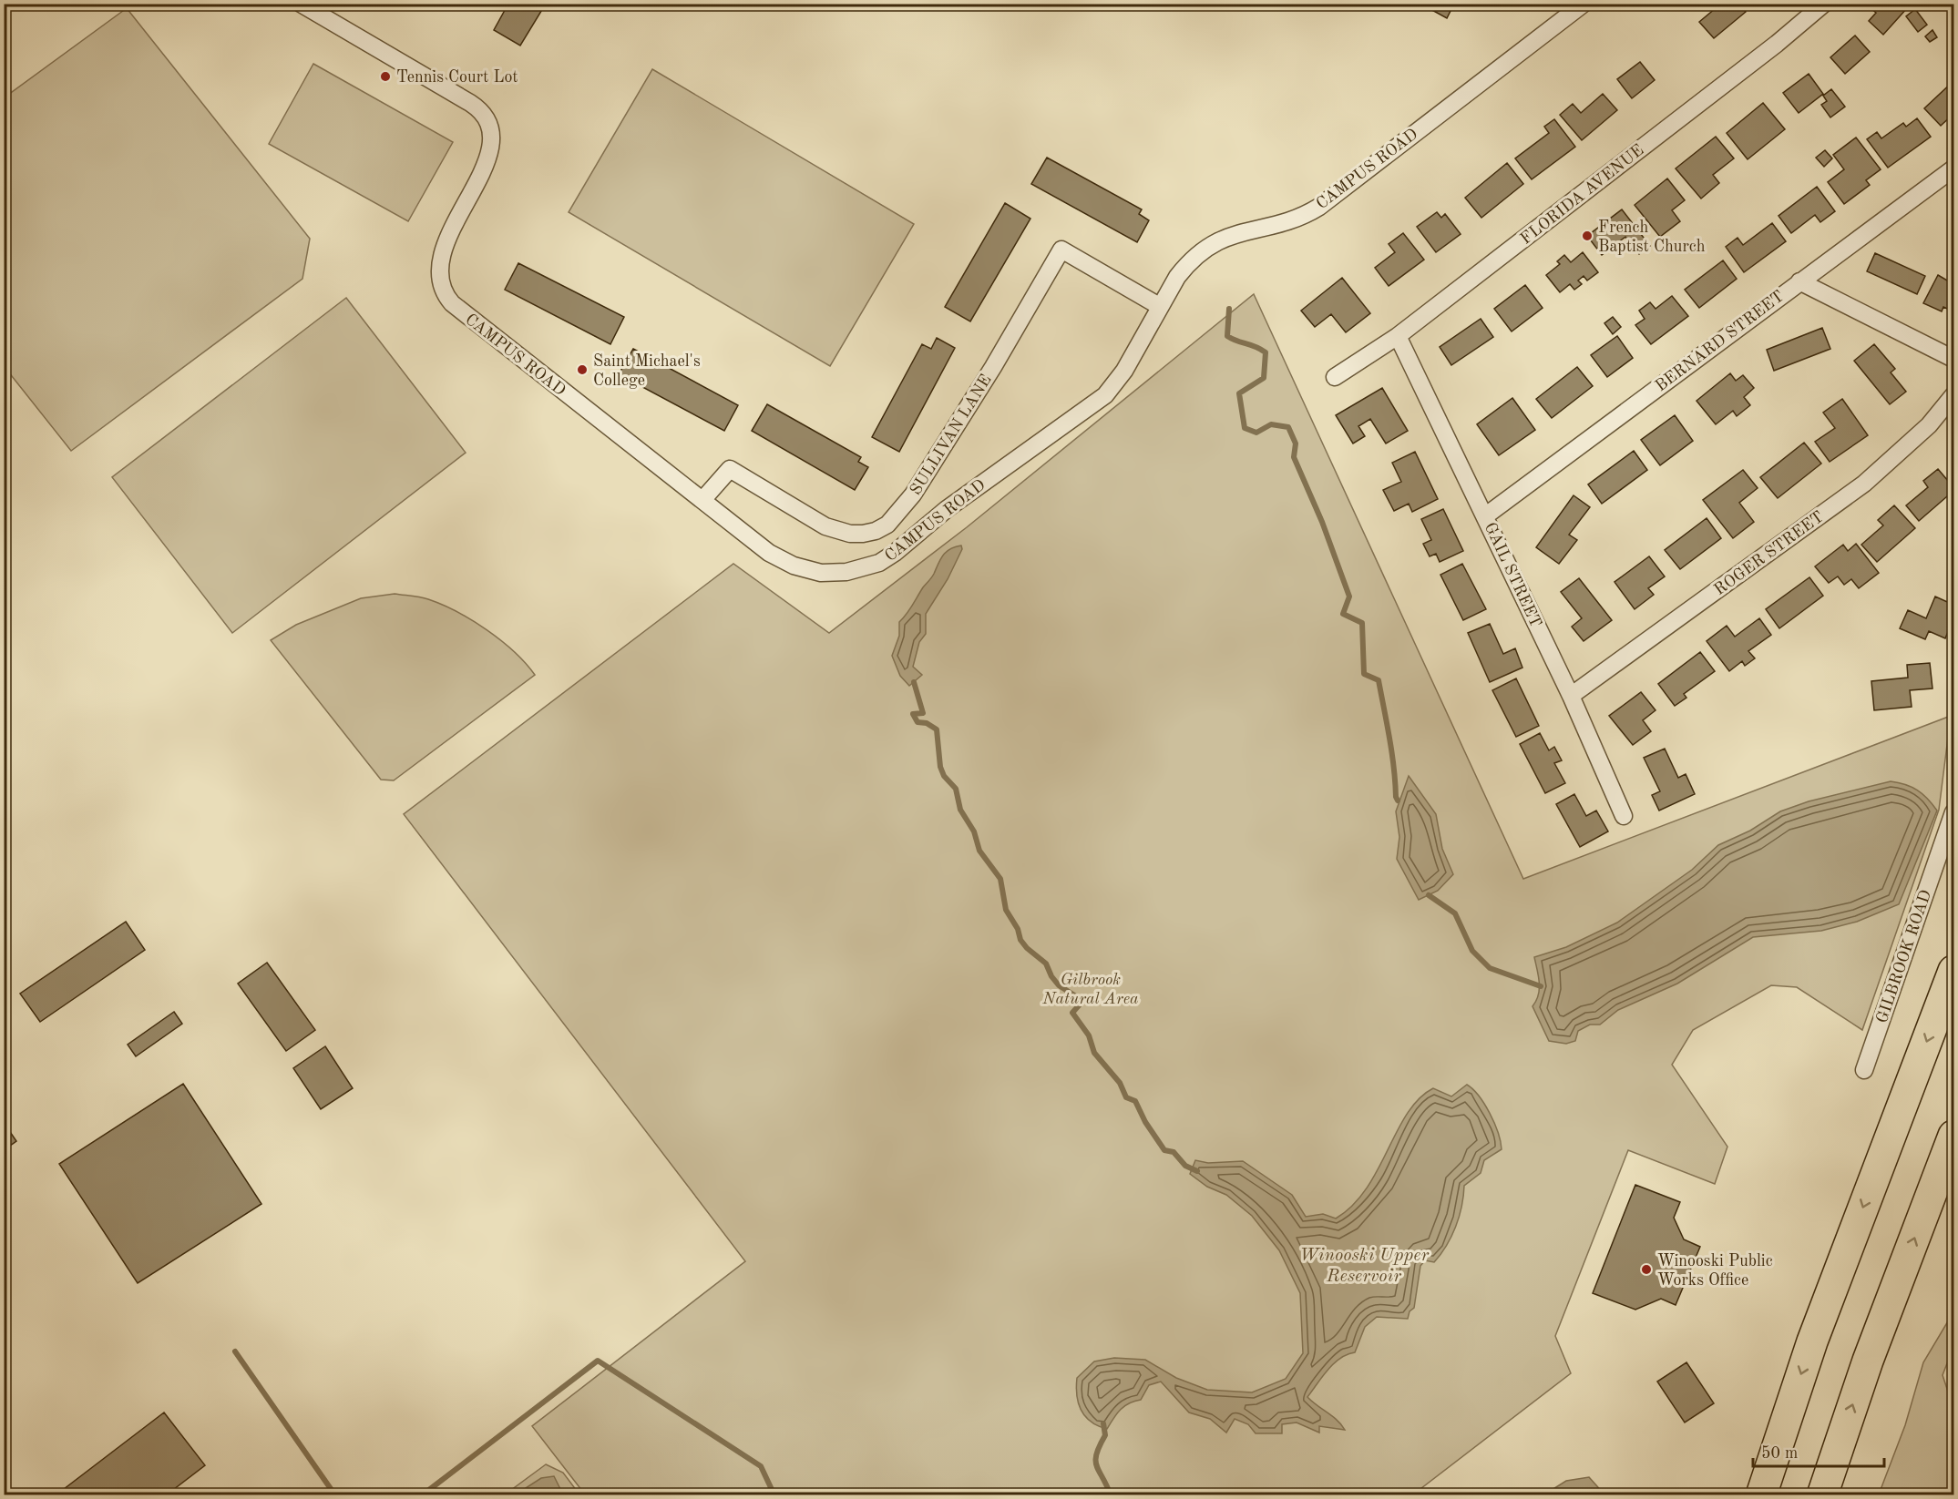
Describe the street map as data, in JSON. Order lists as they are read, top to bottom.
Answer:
{
  "streets": {
    "street": [
      "CAMPUS ROAD",
      "FLORIDA AVENUE",
      "BERNARD STREET",
      "SULLIVAN LANE",
      "ROGER STREET",
      "GAIL STREET",
      "GILBROOK ROAD"
    ]
  },
  "crossings": [
    ["CAMPUS ROAD", "SULLIVAN LANE"],
    ["FLORIDA AVENUE", "GAIL STREET"],
    ["BERNARD STREET", "GAIL STREET"],
    ["ROGER STREET", "GAIL STREET"]
  ],
  "water": ["Winooski Upper Reservoir"],
  "parks": ["Gilbrook Natural Area"],
  "places": [
    "Tennis Court Lot",
    "French Baptist Church",
    "Saint Michael's College",
    "Winooski Public Works Office"
  ],
  "scale_bar": "50 m"
}
